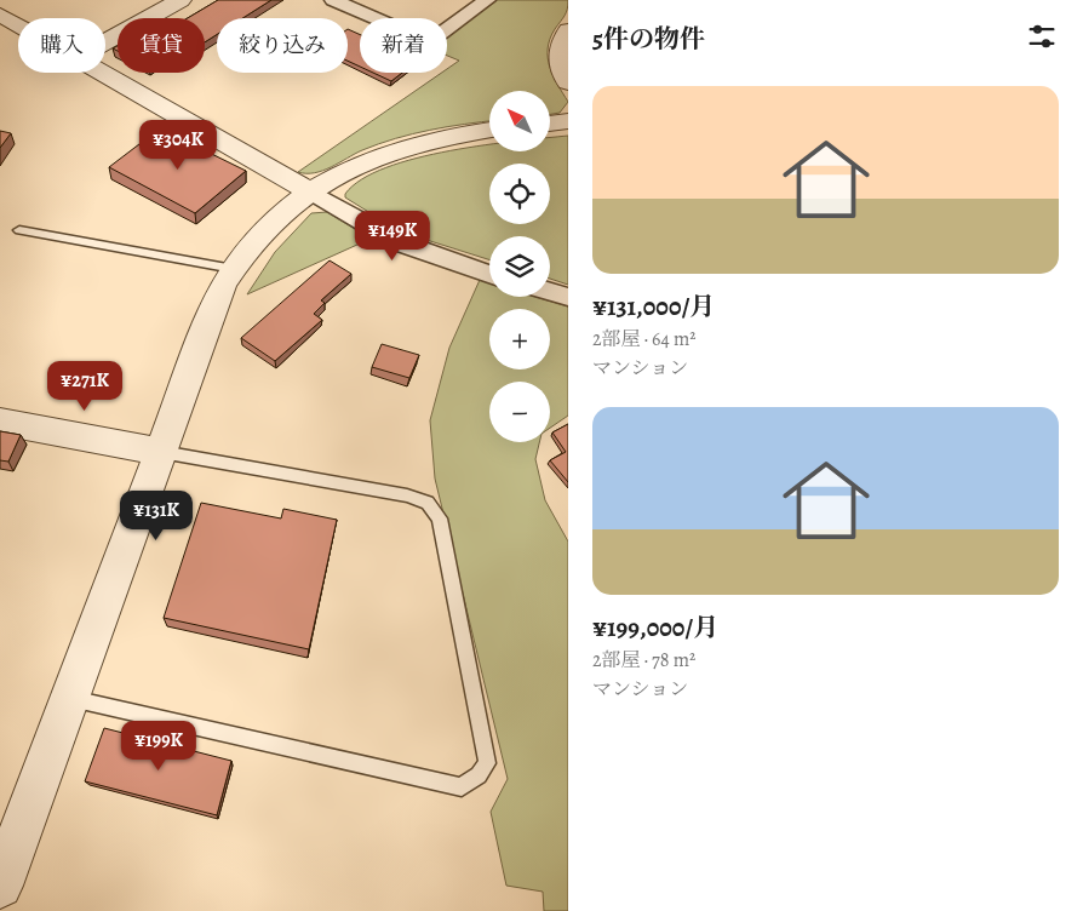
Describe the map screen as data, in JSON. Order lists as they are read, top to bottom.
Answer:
{
  "north": "top left",
  "page": {
    "heading": "5件の物件",
    "chip": [
      "購入",
      "賃貸",
      "絞り込み",
      "新着"
    ],
    "list": [
      {
        "name": "¥131,000/月",
        "note": "2部屋 · 64 m² · マンション"
      },
      {
        "name": "¥199,000/月",
        "note": "2部屋 · 78 m² · マンション"
      }
    ],
    "map_buttons": ["+", "−"],
    "price": [
      "¥304K",
      "¥149K",
      "¥271K",
      "¥131K",
      "¥199K"
    ]
  }
}
